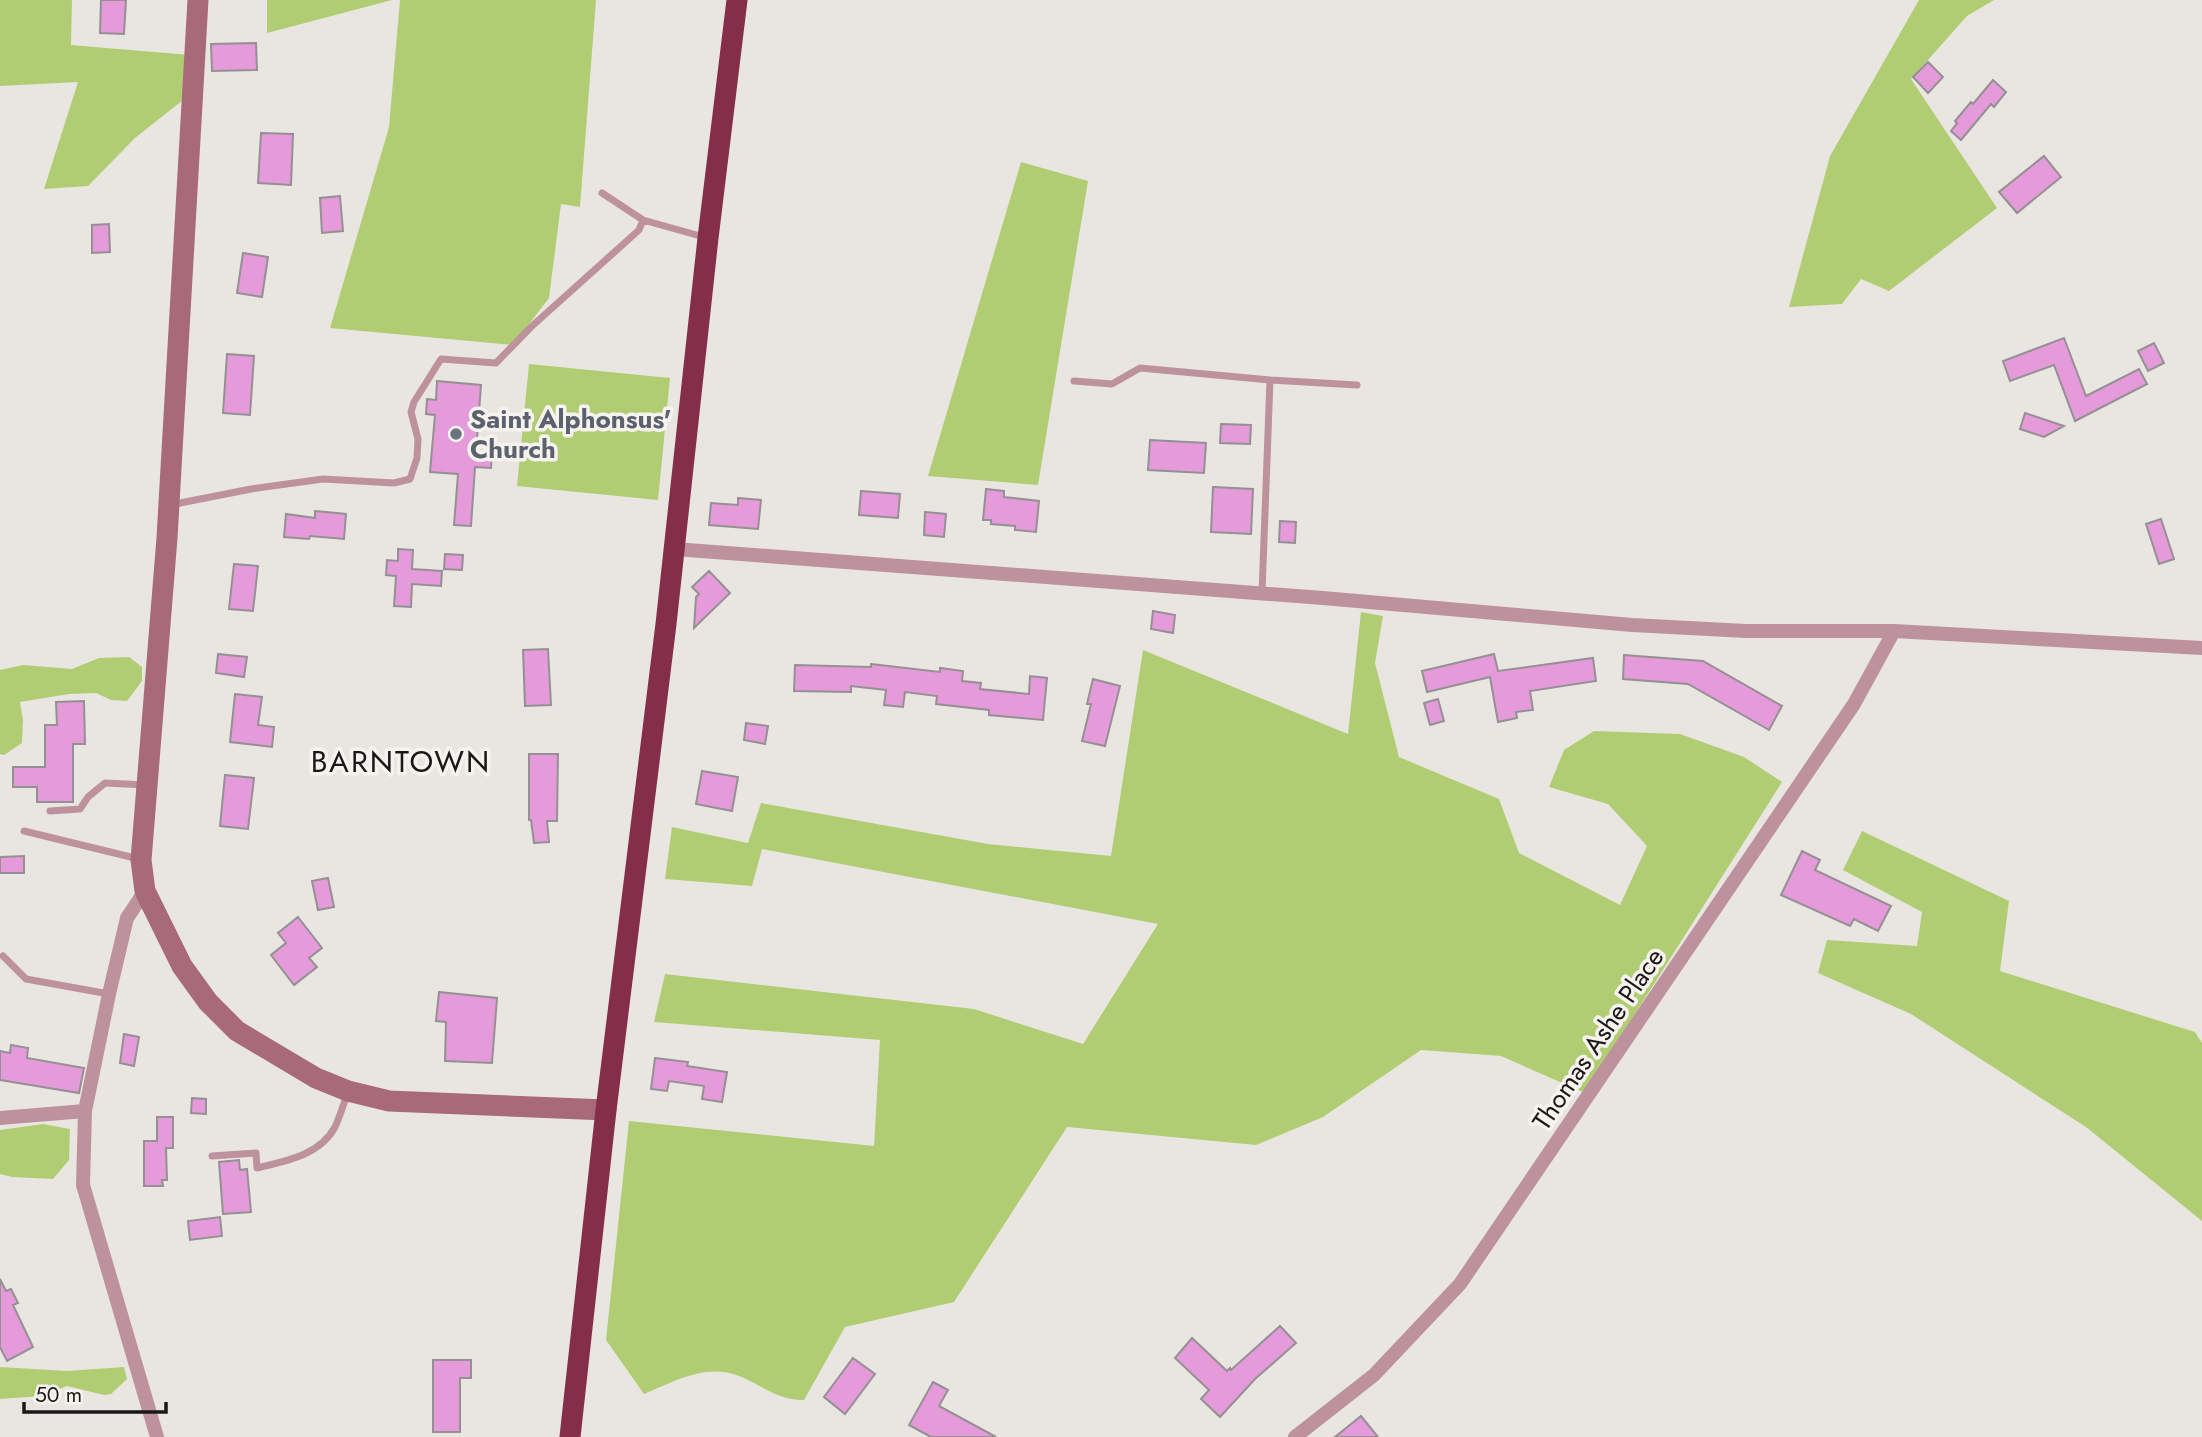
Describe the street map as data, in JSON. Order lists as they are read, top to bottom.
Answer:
{
  "streets": {
    "street": ["Thomas Ashe Place"]
  },
  "districts": ["BARNTOWN"],
  "places": ["Saint Alphonsus' Church"],
  "scale_bar": "50 m"
}
